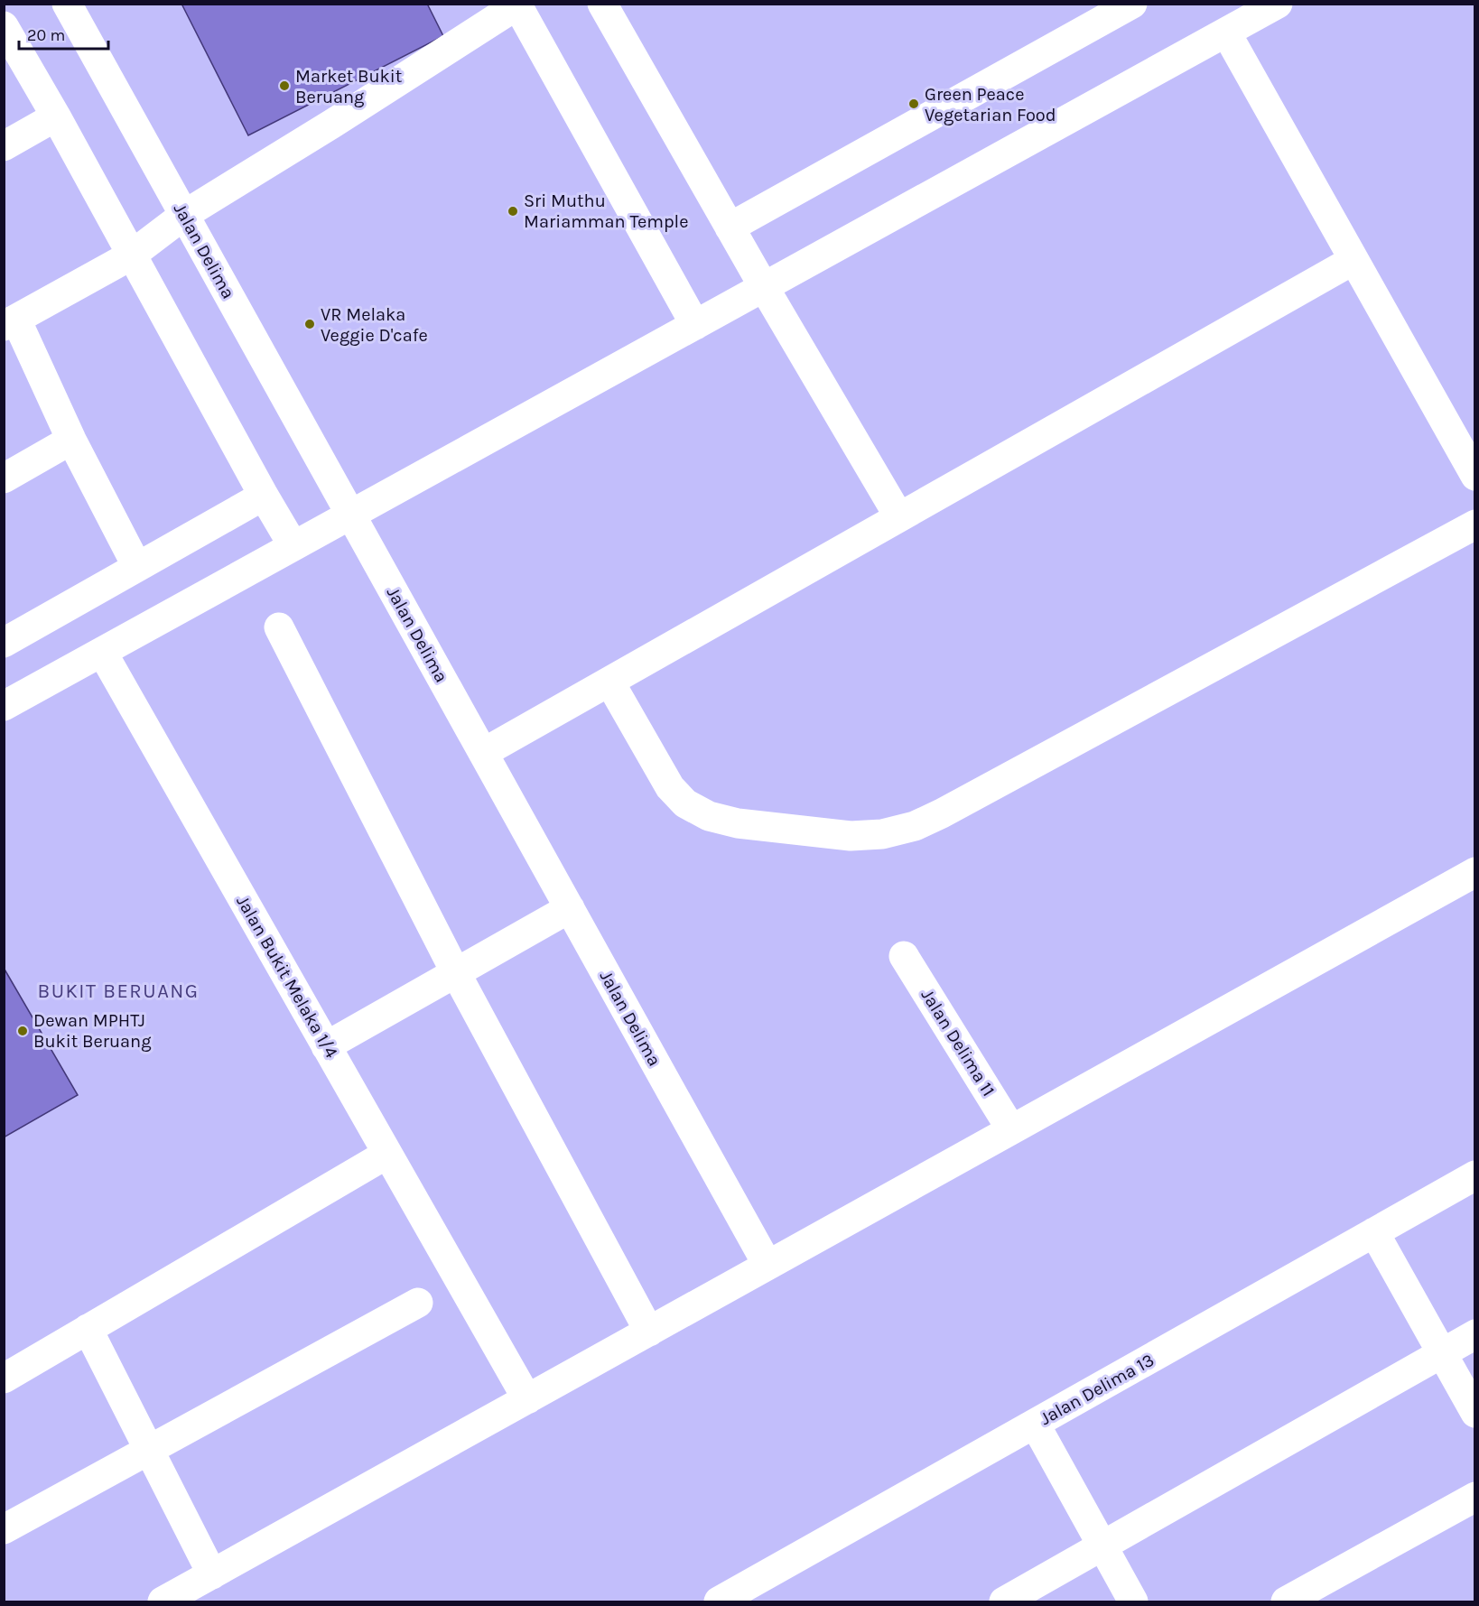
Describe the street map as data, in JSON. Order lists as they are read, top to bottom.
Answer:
{
  "streets": {
    "street": [
      "Jalan Delima",
      "Jalan Bukit Melaka 1/4",
      "Jalan Delima 11",
      "Jalan Delima 13"
    ]
  },
  "districts": ["BUKIT BERUANG"],
  "places": [
    "Market Bukit Beruang",
    "Green Peace Vegetarian Food",
    "Sri Muthu Mariamman Temple",
    "VR Melaka Veggie D'cafe",
    "Dewan MPHTJ Bukit Beruang"
  ],
  "scale_bar": "20 m"
}
